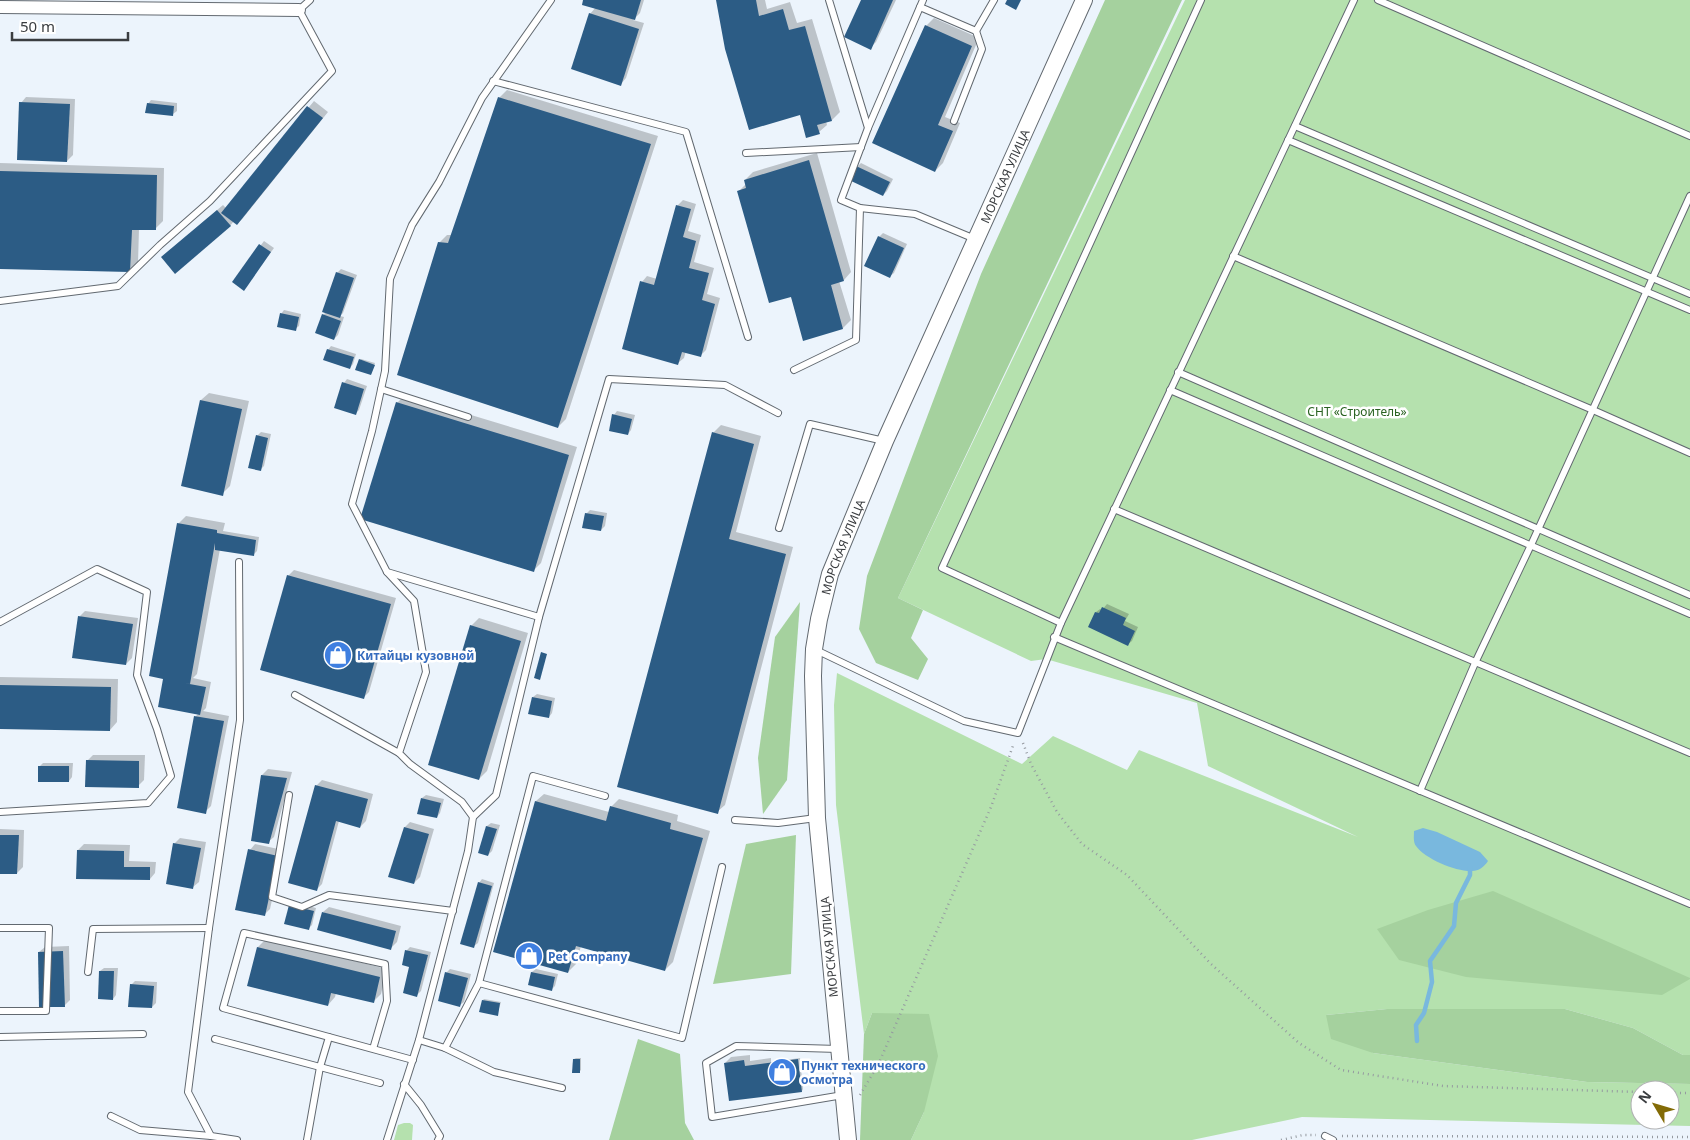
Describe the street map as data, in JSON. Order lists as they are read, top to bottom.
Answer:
{
  "streets": {
    "street": ["МОРСКАЯ УЛИЦА"]
  },
  "parks": ["СНТ «Строитель»"],
  "places": {
    "shop": ["Китайцы кузовной", "Pet Company", "Пункт технического осмотра"]
  },
  "scale_bar": "50 m",
  "north": "top left"
}
